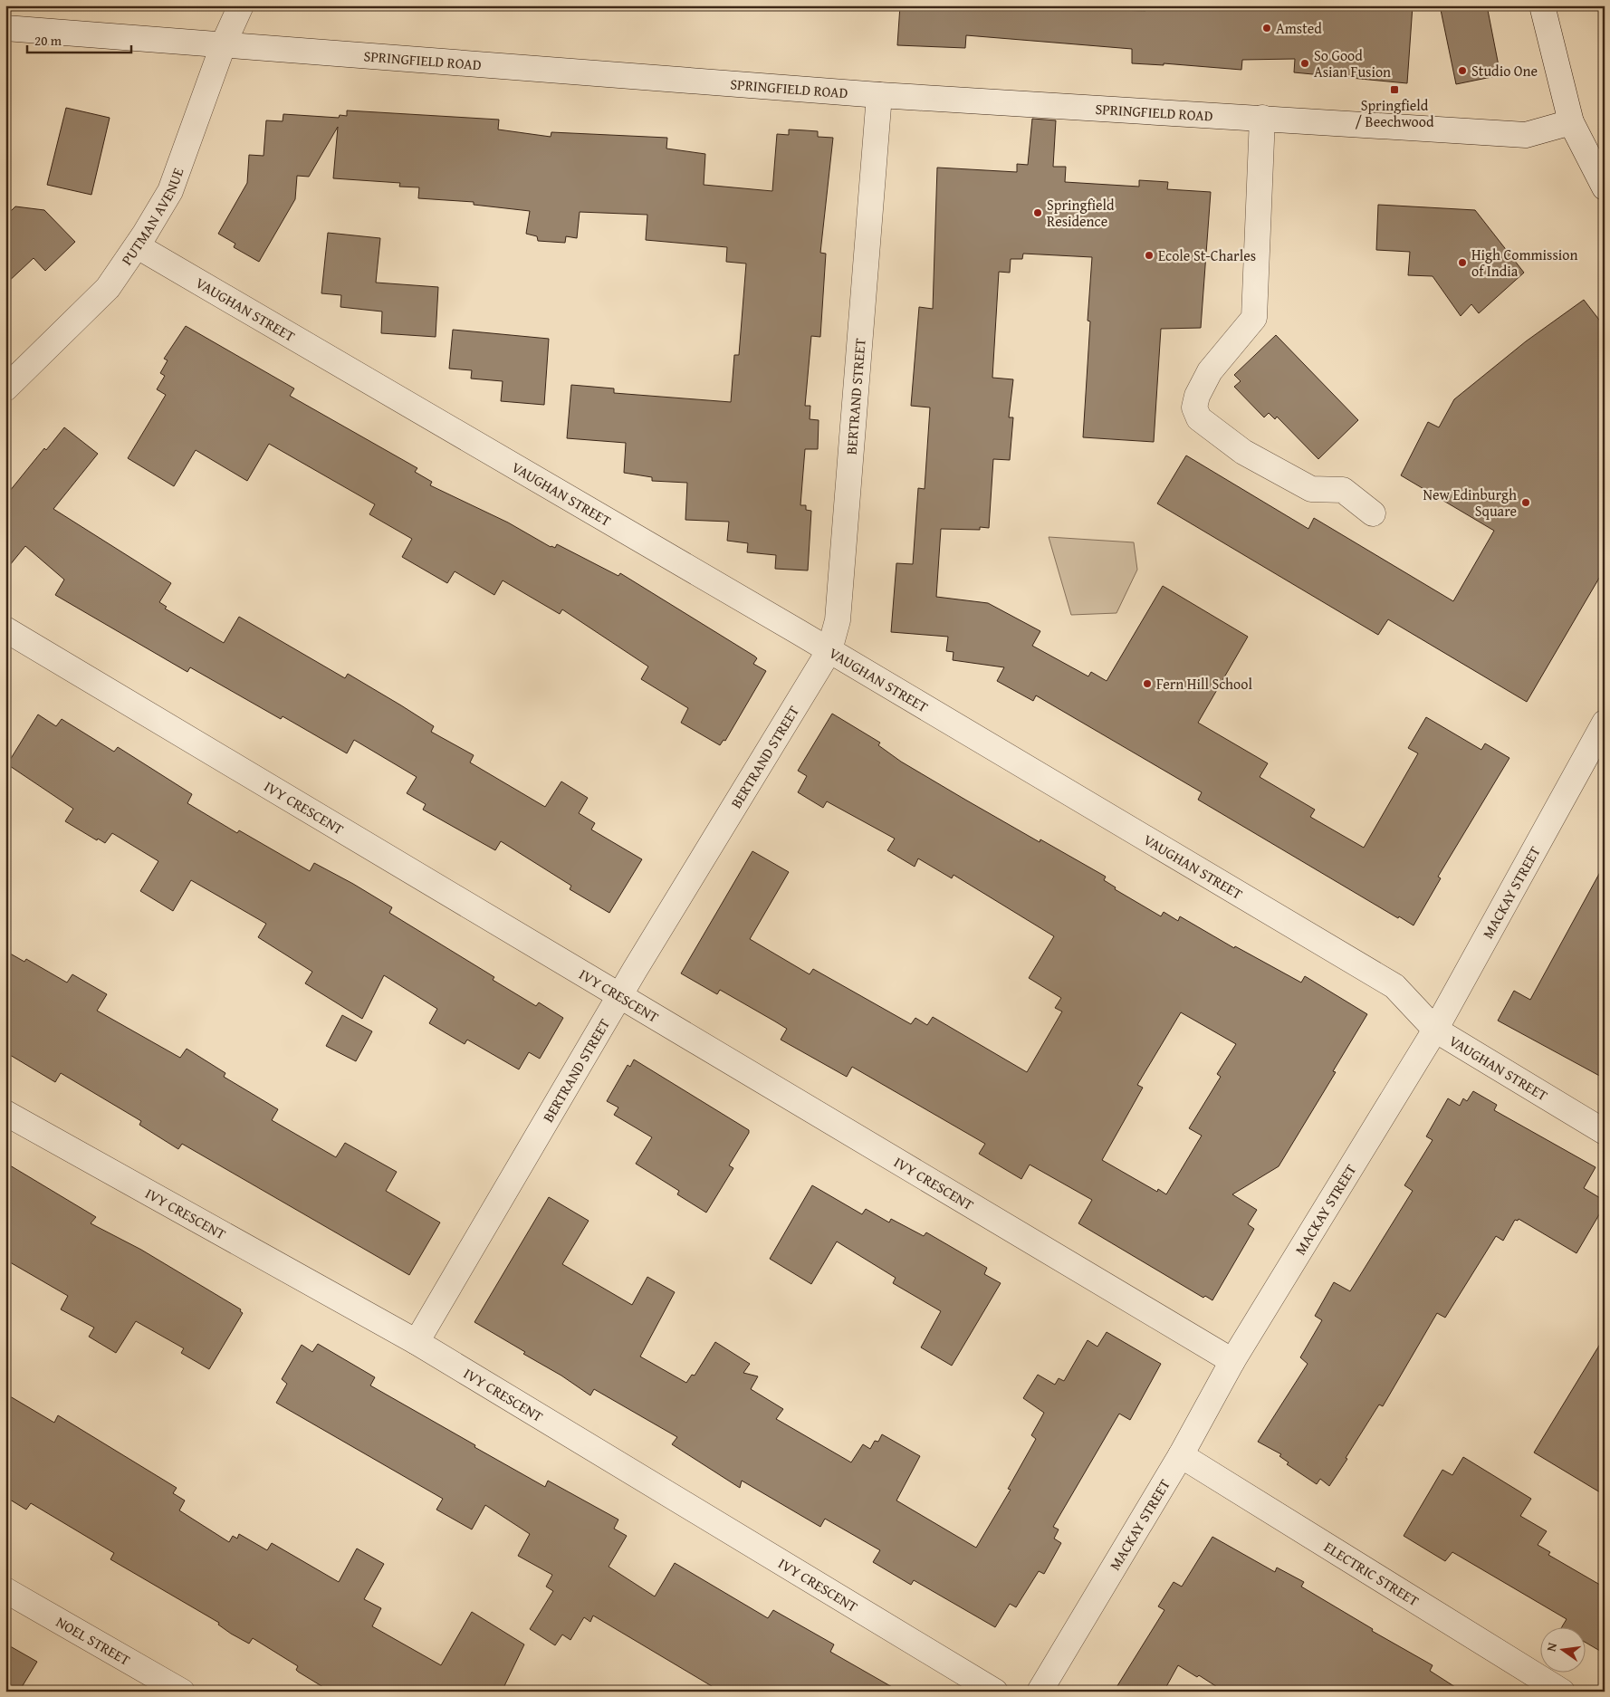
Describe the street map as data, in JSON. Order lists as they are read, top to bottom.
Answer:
{
  "streets": {
    "street": [
      "SPRINGFIELD ROAD",
      "PUTMAN AVENUE",
      "VAUGHAN STREET",
      "BERTRAND STREET",
      "IVY CRESCENT",
      "MACKAY STREET",
      "ELECTRIC STREET",
      "NOEL STREET"
    ]
  },
  "crossings": [
    ["SPRINGFIELD ROAD", "PUTMAN AVENUE"],
    ["SPRINGFIELD ROAD", "BERTRAND STREET"],
    ["PUTMAN AVENUE", "VAUGHAN STREET"],
    ["VAUGHAN STREET", "BERTRAND STREET"],
    ["VAUGHAN STREET", "MACKAY STREET"],
    ["BERTRAND STREET", "IVY CRESCENT"],
    ["IVY CRESCENT", "MACKAY STREET"],
    ["MACKAY STREET", "ELECTRIC STREET"]
  ],
  "places": {
    "other": [
      "Amsted",
      "So Good Asian Fusion",
      "Studio One",
      "Springfield Residence",
      "Ecole St-Charles",
      "High Commission of India",
      "New Edinburgh Square",
      "Fern Hill School"
    ],
    "transit": ["Springfield / Beechwood"]
  },
  "scale_bar": "20 m",
  "north": "left"
}
